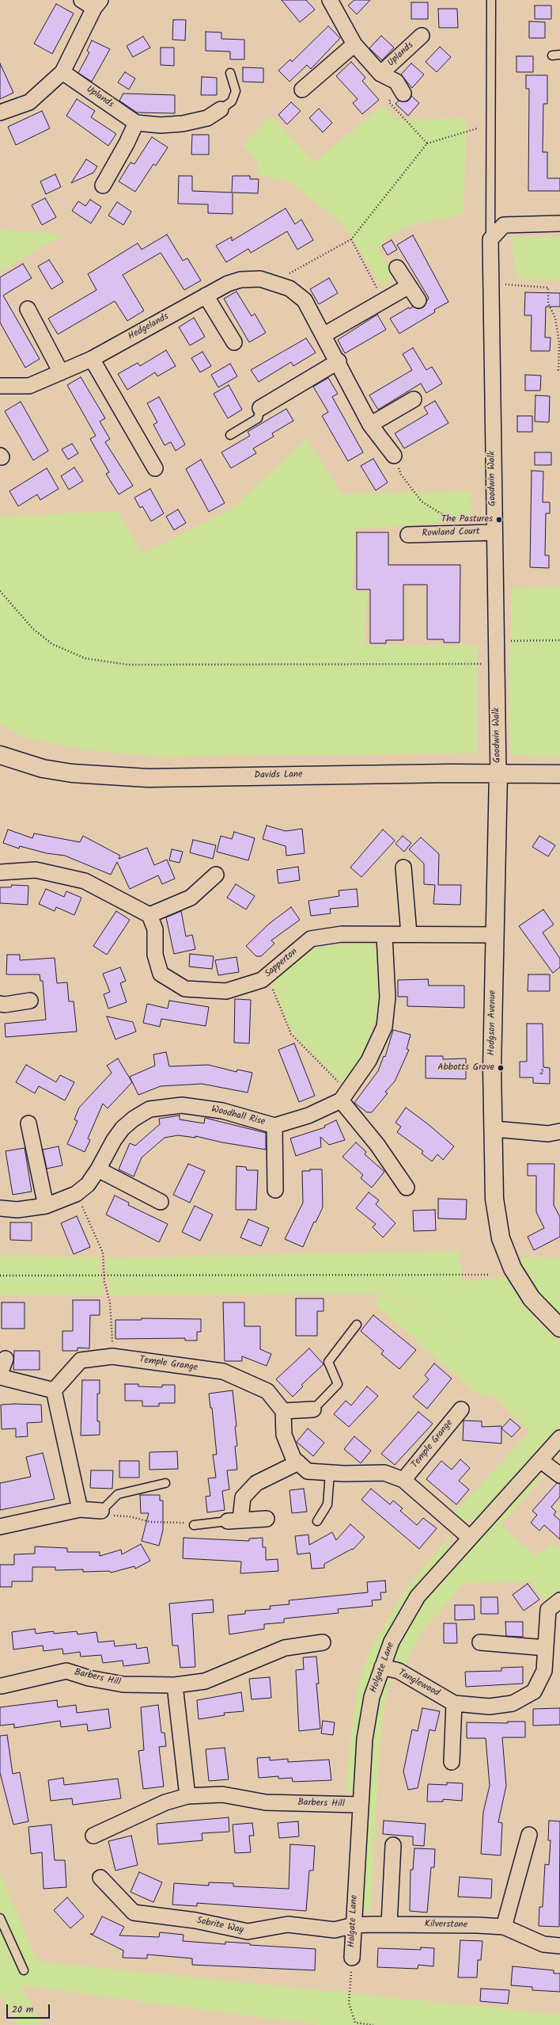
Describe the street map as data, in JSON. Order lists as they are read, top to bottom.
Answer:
{
  "streets": {
    "street": [
      "Uplands",
      "Hedgelands",
      "Goodwin Walk",
      "Rowland Court",
      "Davids Lane",
      "Sapperton",
      "Hodgson Avenue",
      "Woodhall Rise",
      "Temple Grange",
      "Holgate Lane",
      "Barbers Hill",
      "Tanglewood",
      "Kilverstone",
      "Sobrite Way"
    ]
  },
  "crossings": [
    ["Goodwin Walk", "Rowland Court"],
    ["Goodwin Walk", "Davids Lane"],
    ["Goodwin Walk", "Hodgson Avenue"],
    ["Davids Lane", "Hodgson Avenue"],
    ["Sapperton", "Hodgson Avenue"],
    ["Holgate Lane", "Barbers Hill"],
    ["Holgate Lane", "Tanglewood"],
    ["Holgate Lane", "Kilverstone"],
    ["Holgate Lane", "Sobrite Way"],
    ["Kilverstone", "Sobrite Way"]
  ],
  "places": ["The Pastures", "Abbotts Grove"],
  "house_numbers": ["2"],
  "scale_bar": "20 m"
}
